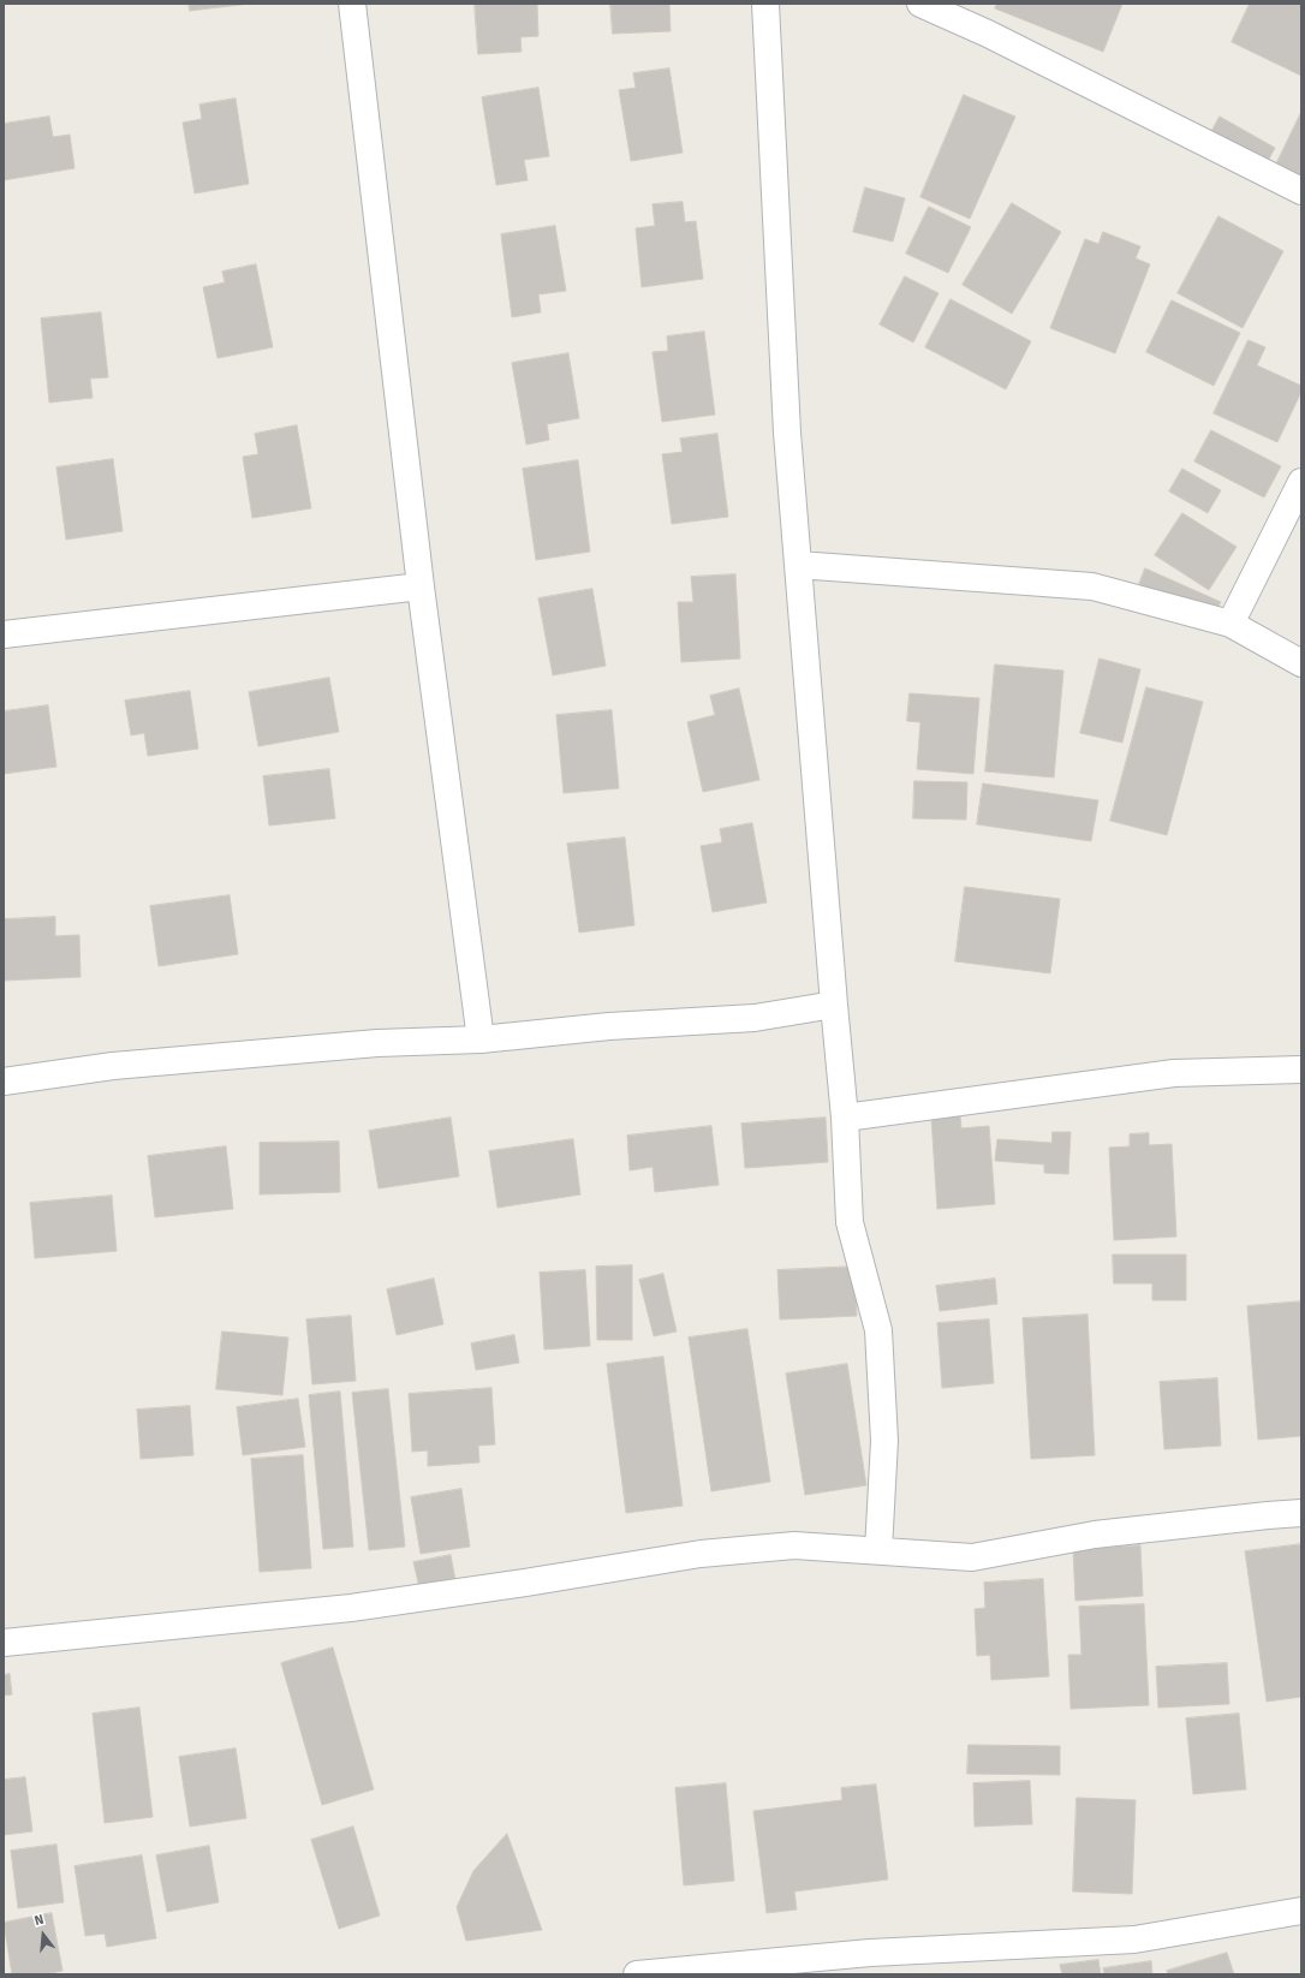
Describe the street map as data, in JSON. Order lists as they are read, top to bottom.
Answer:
{
  "north": "top"
}
